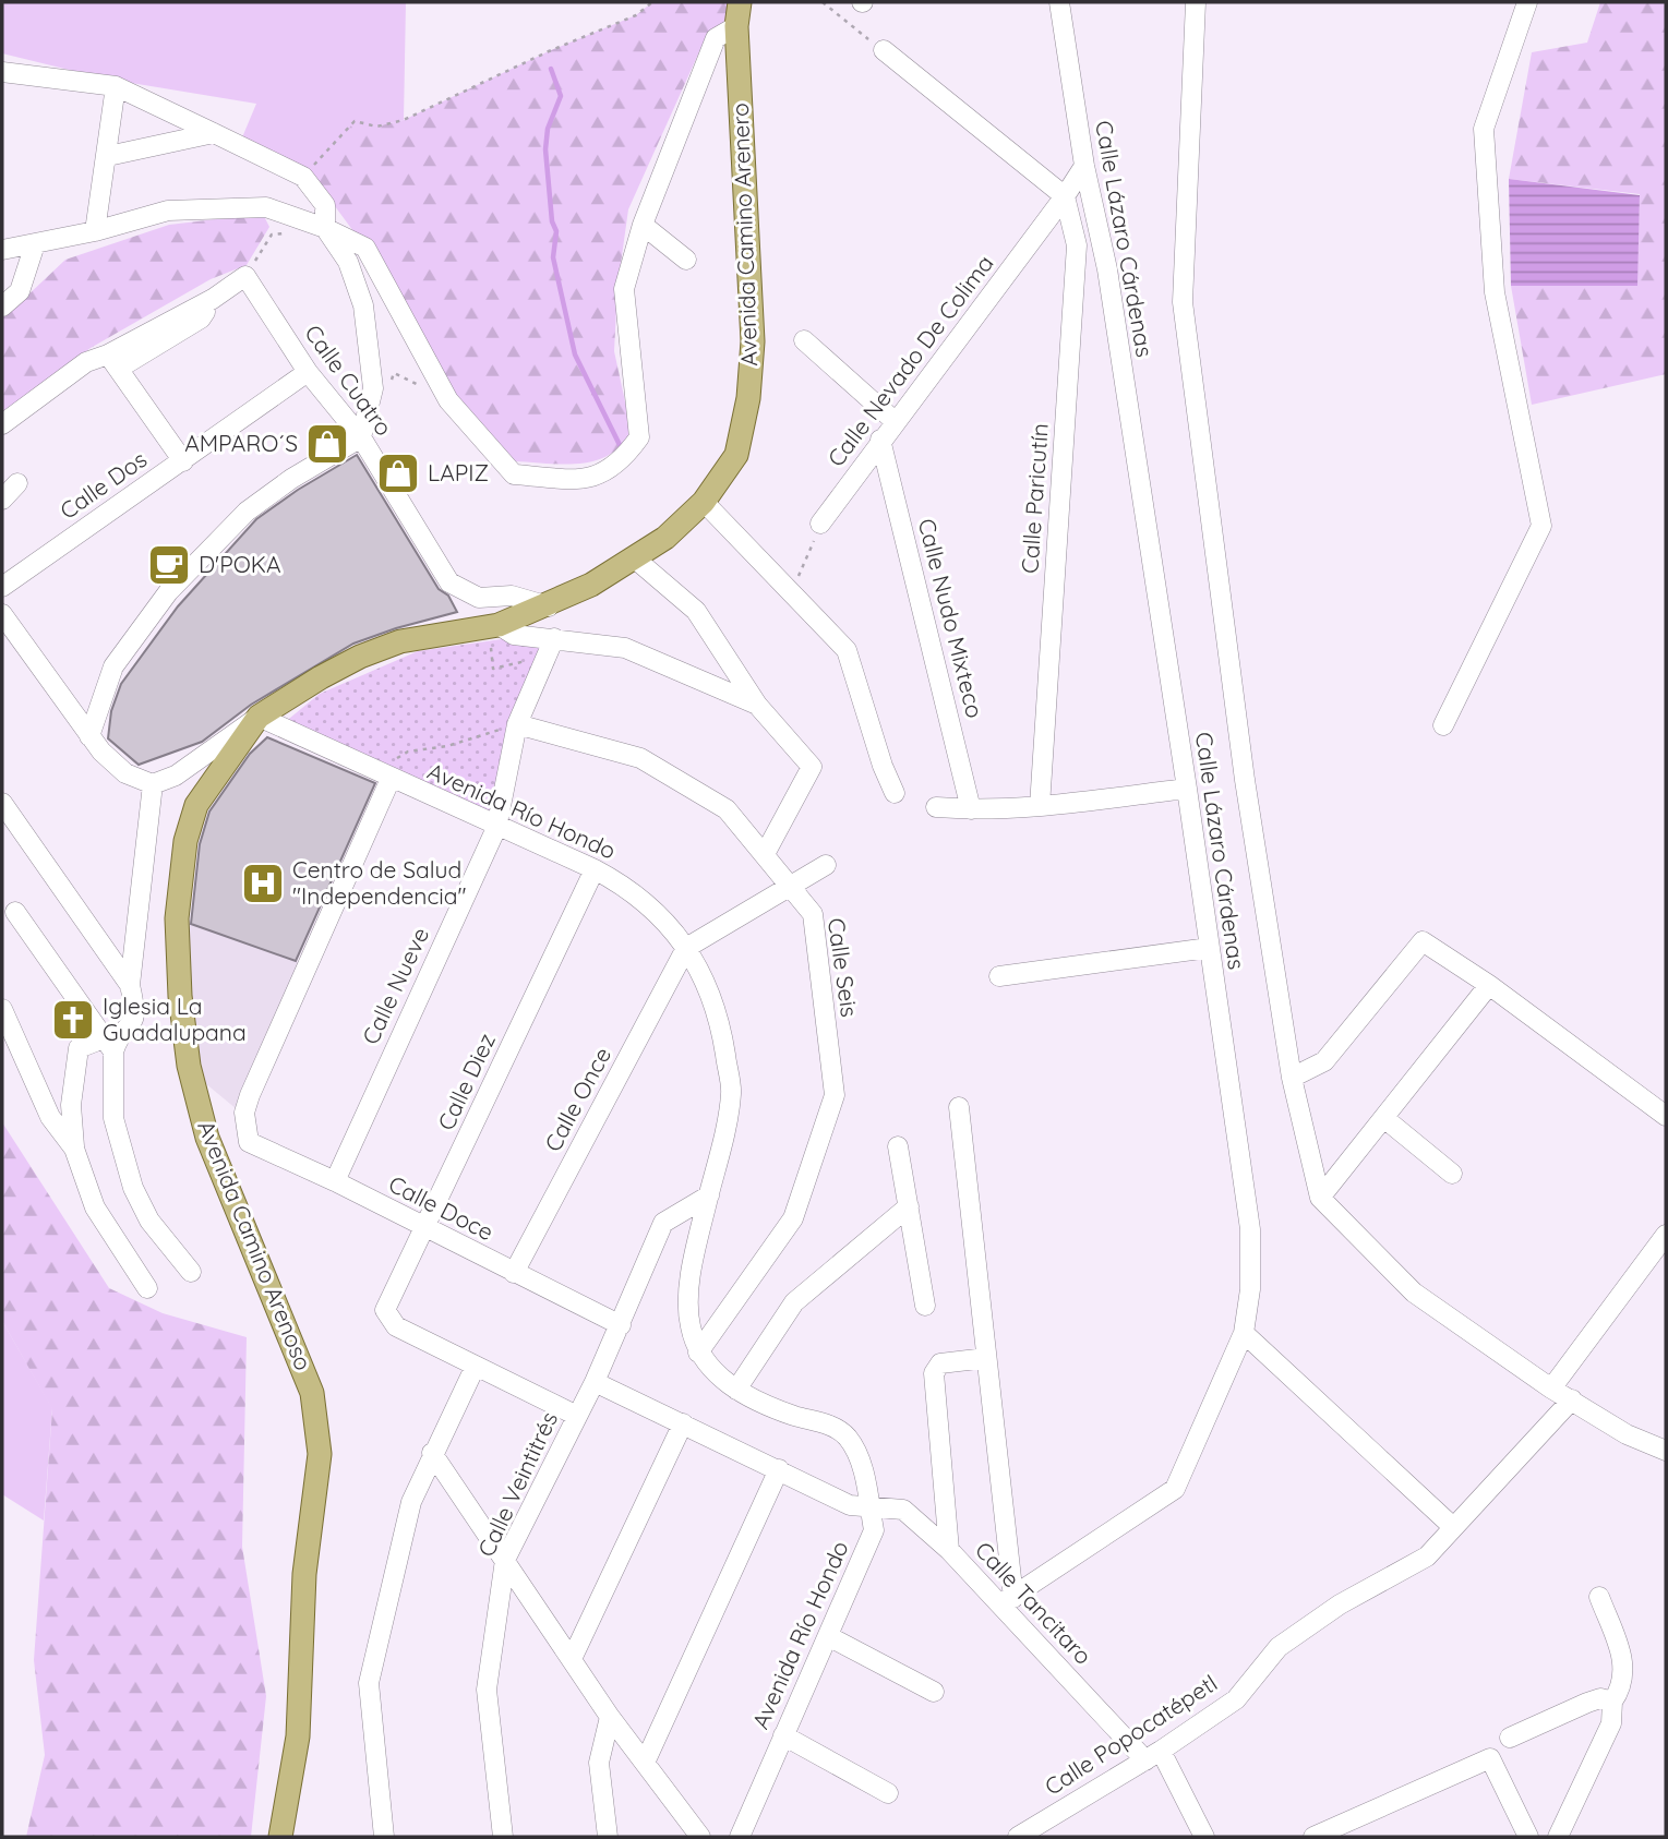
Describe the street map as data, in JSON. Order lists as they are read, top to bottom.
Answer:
{
  "streets": {
    "main road": ["Avenida Camino Arenero", "Avenida Camino Arenoso"],
    "street": [
      "Calle Lázaro Cárdenas",
      "Calle Nevado De Colima",
      "Calle Cuatro",
      "Calle Dos",
      "Calle Paricutín",
      "Calle Nudo Mixteco",
      "Avenida Río Hondo",
      "Calle Seis",
      "Calle Nueve",
      "Calle Diez",
      "Calle Once",
      "Calle Doce",
      "Calle Veintitrés",
      "Calle Tancitaro",
      "Calle Popocatépetl"
    ]
  },
  "crossings": [
    ["Avenida Camino Arenero", "Avenida Camino Arenoso"],
    ["Calle Lázaro Cárdenas", "Calle Nevado De Colima"],
    ["Calle Lázaro Cárdenas", "Calle Tancitaro"],
    ["Calle Nevado De Colima", "Calle Paricutín"],
    ["Calle Nevado De Colima", "Calle Nudo Mixteco"],
    ["Calle Cuatro", "Calle Dos"],
    ["Calle Cuatro", "Avenida Camino Arenoso"],
    ["Avenida Río Hondo", "Calle Seis"],
    ["Avenida Río Hondo", "Calle Nueve"],
    ["Avenida Río Hondo", "Calle Diez"],
    ["Avenida Río Hondo", "Calle Once"],
    ["Avenida Río Hondo", "Calle Doce"],
    ["Avenida Río Hondo", "Avenida Camino Arenoso"],
    ["Avenida Río Hondo", "Calle Veintitrés"],
    ["Avenida Río Hondo", "Calle Tancitaro"],
    ["Calle Seis", "Calle Nueve"],
    ["Calle Nueve", "Calle Doce"],
    ["Calle Diez", "Calle Doce"],
    ["Calle Once", "Calle Doce"],
    ["Calle Doce", "Calle Veintitrés"],
    ["Calle Veintitrés", "Calle Tancitaro"],
    ["Calle Tancitaro", "Calle Popocatépetl"]
  ],
  "places": {
    "shop": ["AMPARO´S", "LAPIZ"],
    "cafe": ["D'POKA"],
    "hospital": ["Centro de Salud \"Independencia\""],
    "church": ["Iglesia La Guadalupana"]
  }
}
